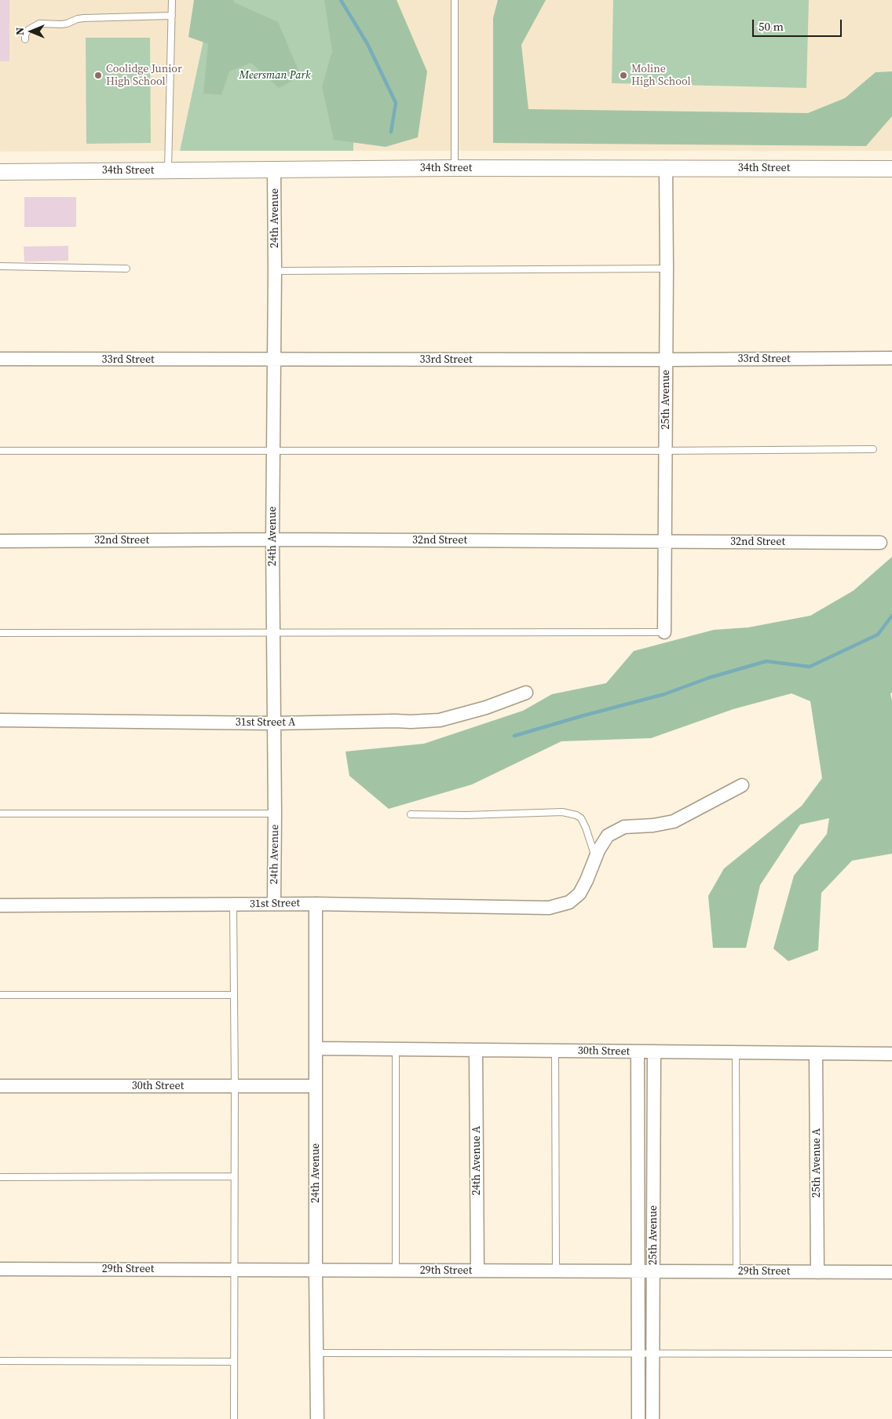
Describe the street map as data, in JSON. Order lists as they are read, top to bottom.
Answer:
{
  "streets": {
    "street": [
      "34th Street",
      "24th Avenue",
      "33rd Street",
      "25th Avenue",
      "32nd Street",
      "31st Street A",
      "31st Street",
      "30th Street",
      "24th Avenue A",
      "25th Avenue A",
      "29th Street"
    ]
  },
  "crossings": [
    ["34th Street", "24th Avenue"],
    ["34th Street", "25th Avenue"],
    ["24th Avenue", "33rd Street"],
    ["24th Avenue", "32nd Street"],
    ["24th Avenue", "31st Street A"],
    ["24th Avenue", "31st Street"],
    ["24th Avenue", "30th Street"],
    ["24th Avenue", "29th Street"],
    ["33rd Street", "25th Avenue"],
    ["25th Avenue", "32nd Street"],
    ["25th Avenue", "30th Street"],
    ["25th Avenue", "29th Street"],
    ["30th Street", "24th Avenue A"],
    ["30th Street", "25th Avenue A"],
    ["24th Avenue A", "29th Street"],
    ["25th Avenue A", "29th Street"]
  ],
  "parks": ["Meersman Park"],
  "places": ["Coolidge Junior High School", "Moline High School"],
  "scale_bar": "50 m",
  "north": "left"
}
